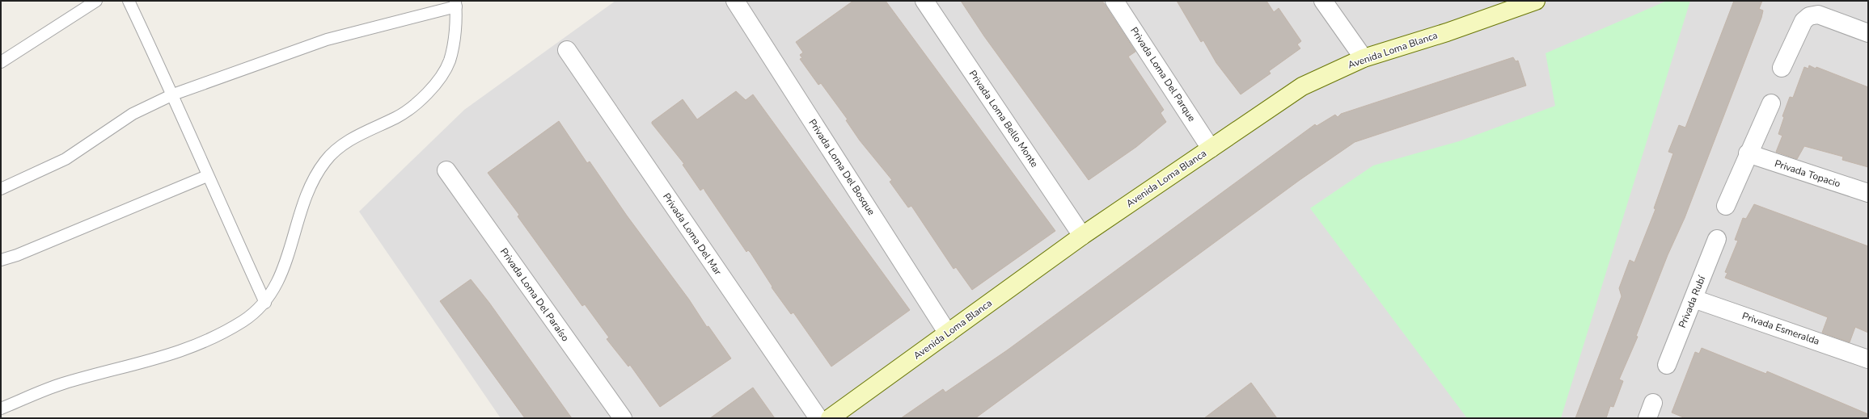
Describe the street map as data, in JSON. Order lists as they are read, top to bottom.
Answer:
{
  "streets": {
    "street": [
      "Avenida Loma Blanca",
      "Privada Loma Del Parque",
      "Privada Loma Bello Monte",
      "Privada Loma Del Bosque",
      "Privada Topacio",
      "Privada Loma Del Mar",
      "Privada Loma Del Paraíso",
      "Privada Rubí",
      "Privada Esmeralda"
    ]
  },
  "crossings": [
    ["Avenida Loma Blanca", "Privada Loma Del Parque"],
    ["Avenida Loma Blanca", "Privada Loma Bello Monte"],
    ["Avenida Loma Blanca", "Privada Loma Del Bosque"],
    ["Privada Rubí", "Privada Esmeralda"]
  ]
}
